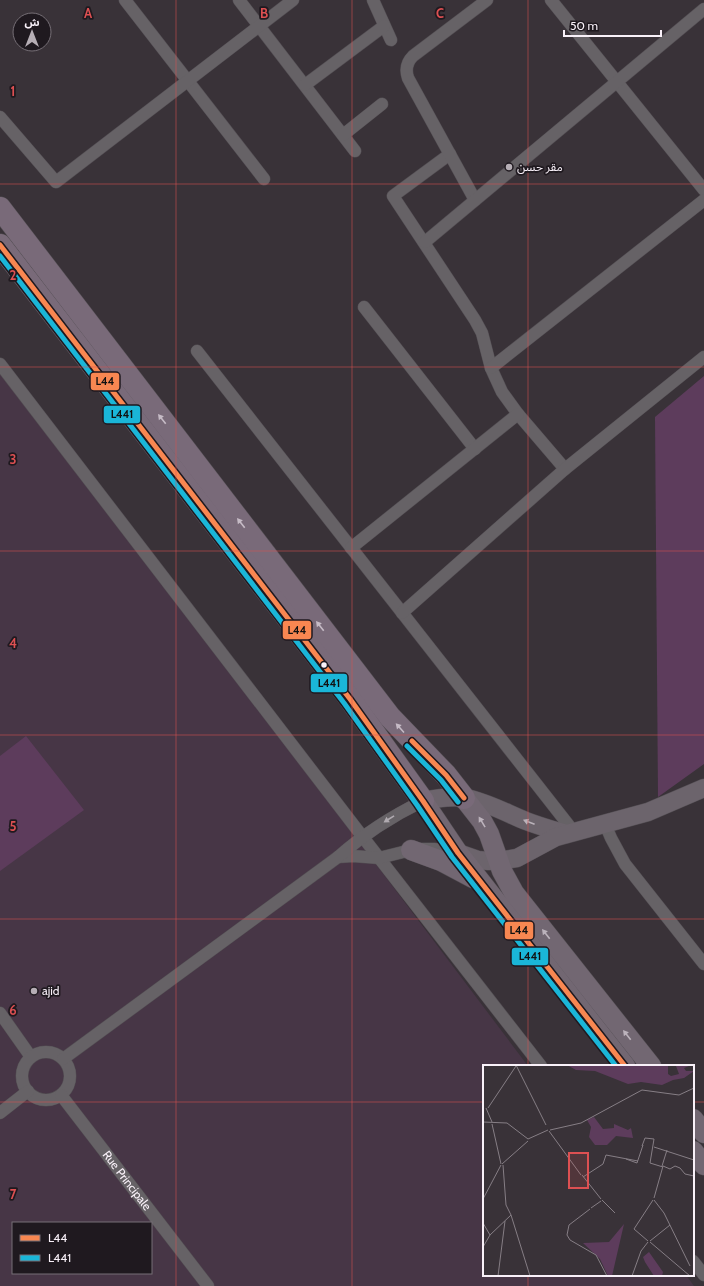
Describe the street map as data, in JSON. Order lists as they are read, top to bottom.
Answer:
{
  "streets": {
    "street": ["Rue Principale"]
  },
  "places": ["مقر حسن", "ajid"],
  "lines": ["transit line L44", "transit line L441"],
  "legend": ["L44", "L441"],
  "scale_bar": "50 m",
  "north": "top",
  "grid": {
    "columns": ["A", "B", "C"],
    "rows": [
      "1",
      "2",
      "3",
      "4",
      "5",
      "6",
      "7"
    ]
  }
}
